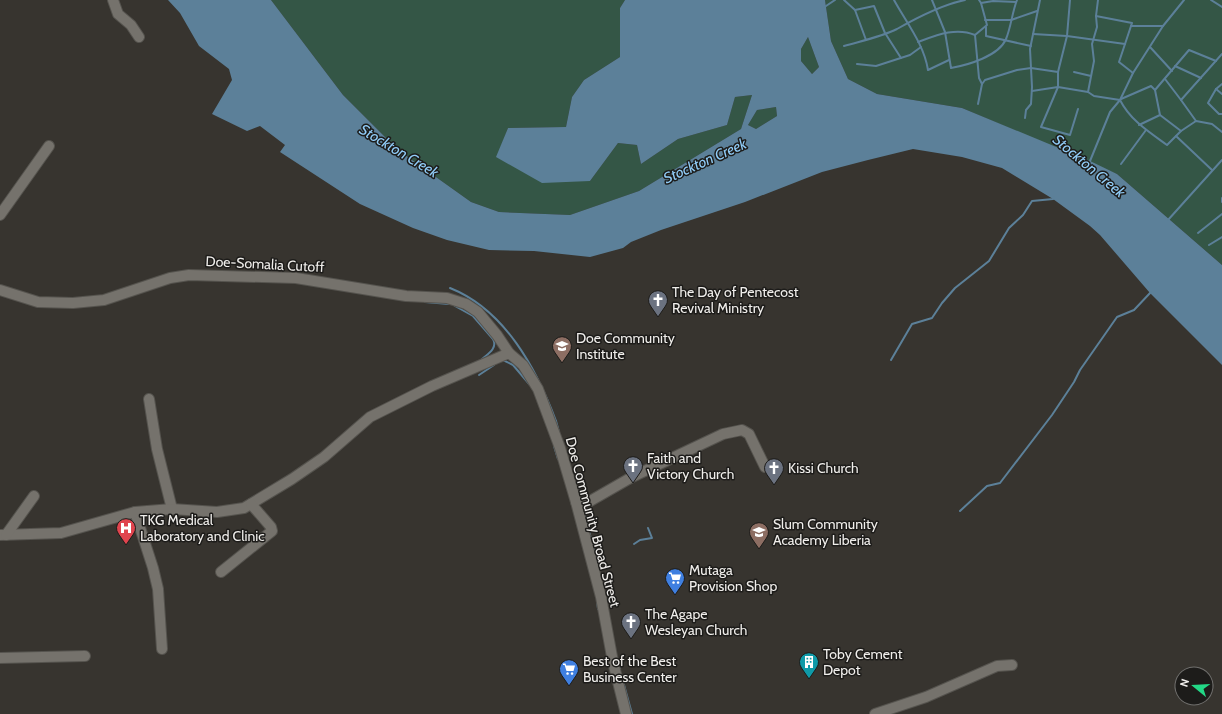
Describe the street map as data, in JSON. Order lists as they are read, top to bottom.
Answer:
{
  "streets": {
    "street": ["Doe-Somalia Cutoff", "Doe Community Broad Street"]
  },
  "crossings": [
    ["Doe-Somalia Cutoff", "Doe Community Broad Street"]
  ],
  "water": ["Stockton Creek"],
  "places": {
    "church": [
      "The Day of Pentecost Revival Ministry",
      "Faith and Victory Church",
      "Kissi Church",
      "The Agape Wesleyan Church"
    ],
    "school or university": ["Doe Community Institute", "Slum Community Academy Liberia"],
    "hospital": ["TKG Medical Laboratory and Clinic"],
    "supermarket": ["Mutaga Provision Shop", "Best of the Best Business Center"],
    "building": ["Toby Cement Depot"]
  },
  "north": "left"
}
